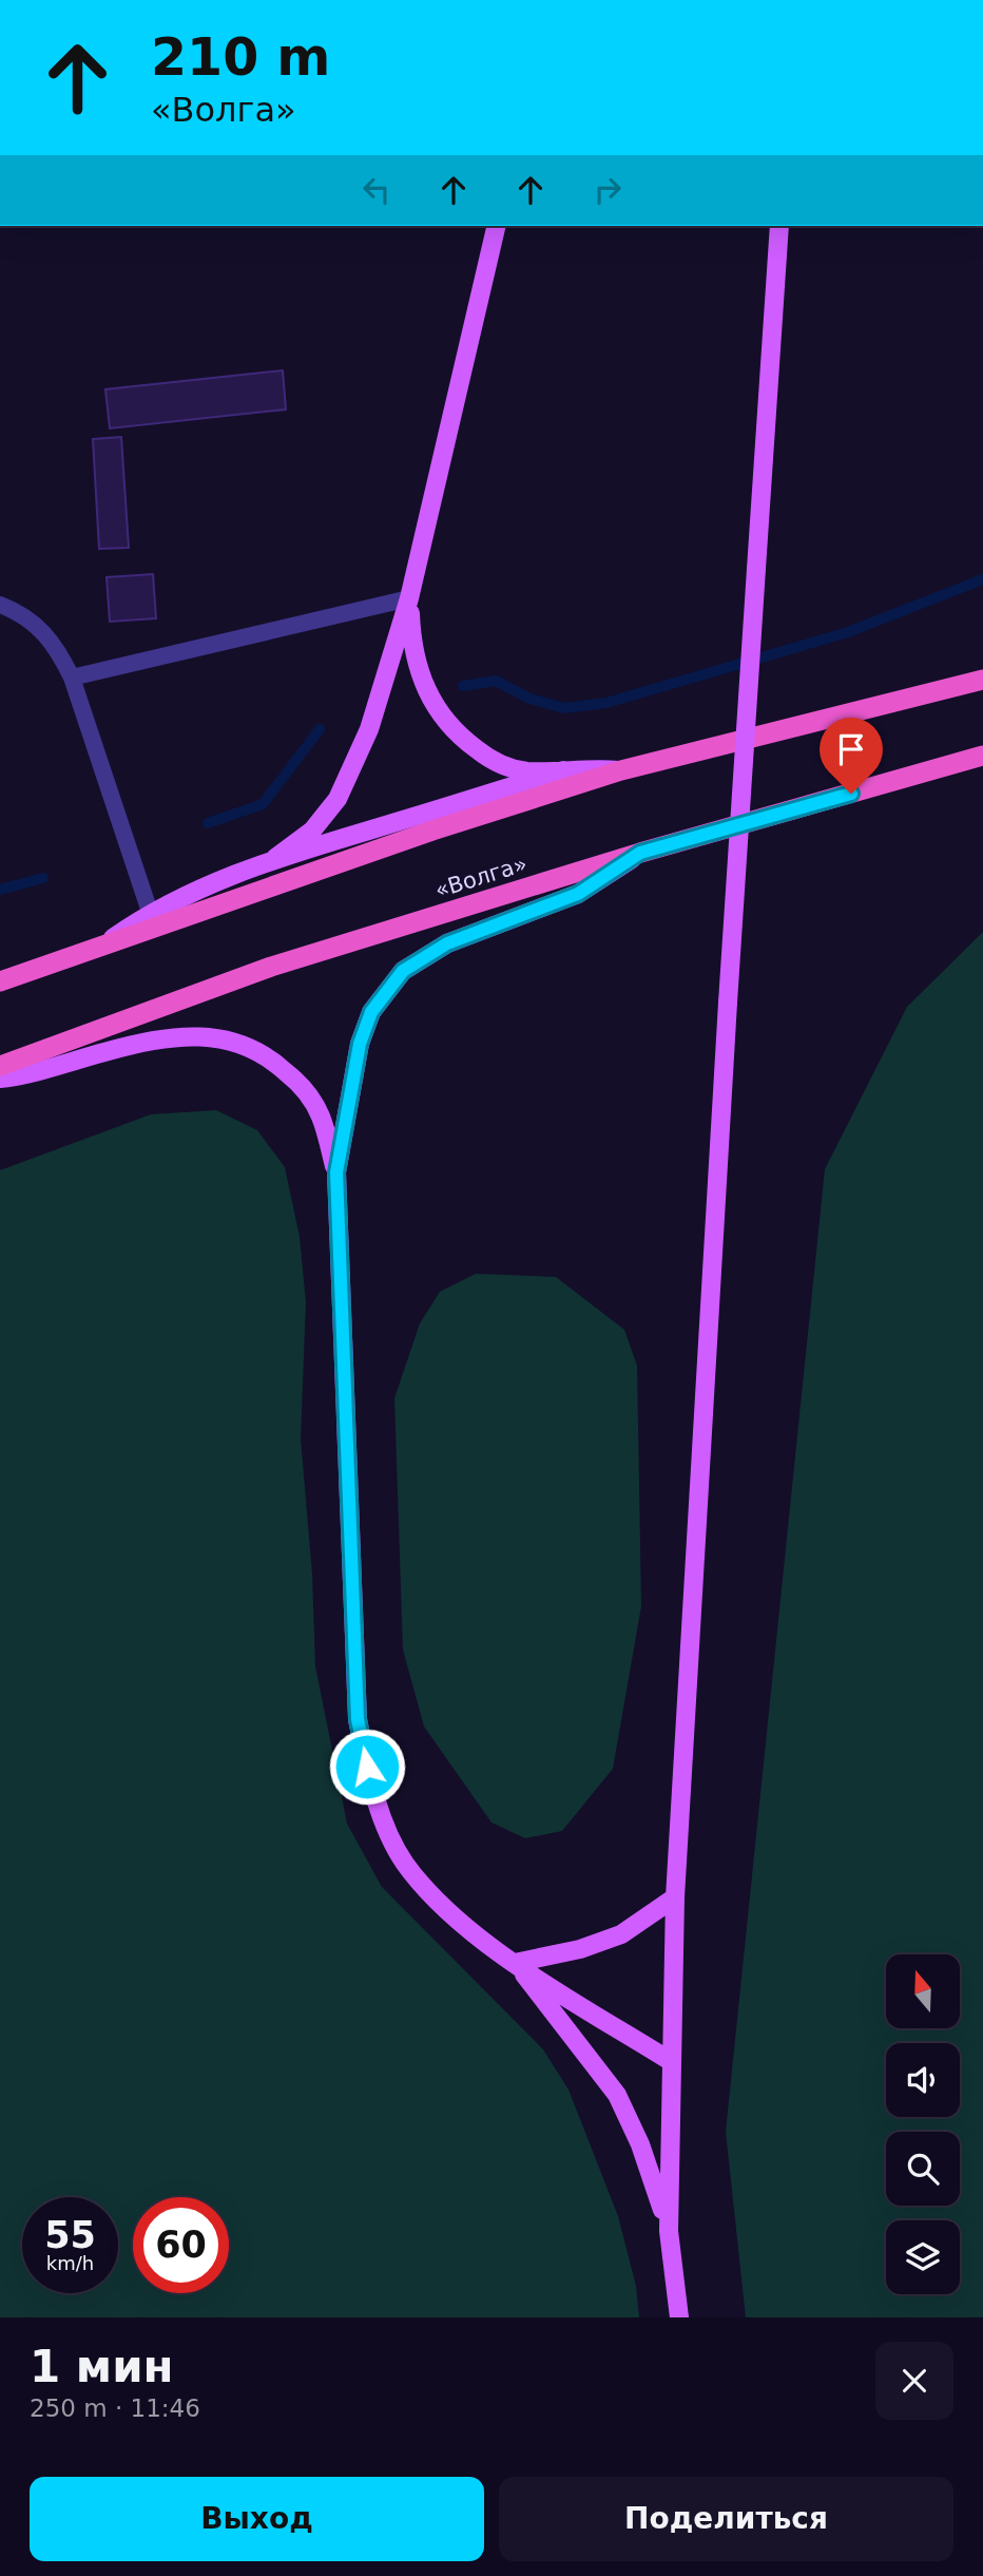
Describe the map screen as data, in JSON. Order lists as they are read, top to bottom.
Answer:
{
  "streets": {
    "highway": ["«Волга»"]
  },
  "north": "top",
  "page": {
    "turn": ["210 m", "«Волга»"],
    "speed": "55 km/h",
    "limit": "60",
    "heading": ["1 мин", "250 m · 11:46"],
    "buttons": ["Выход", "Поделиться"]
  }
}
